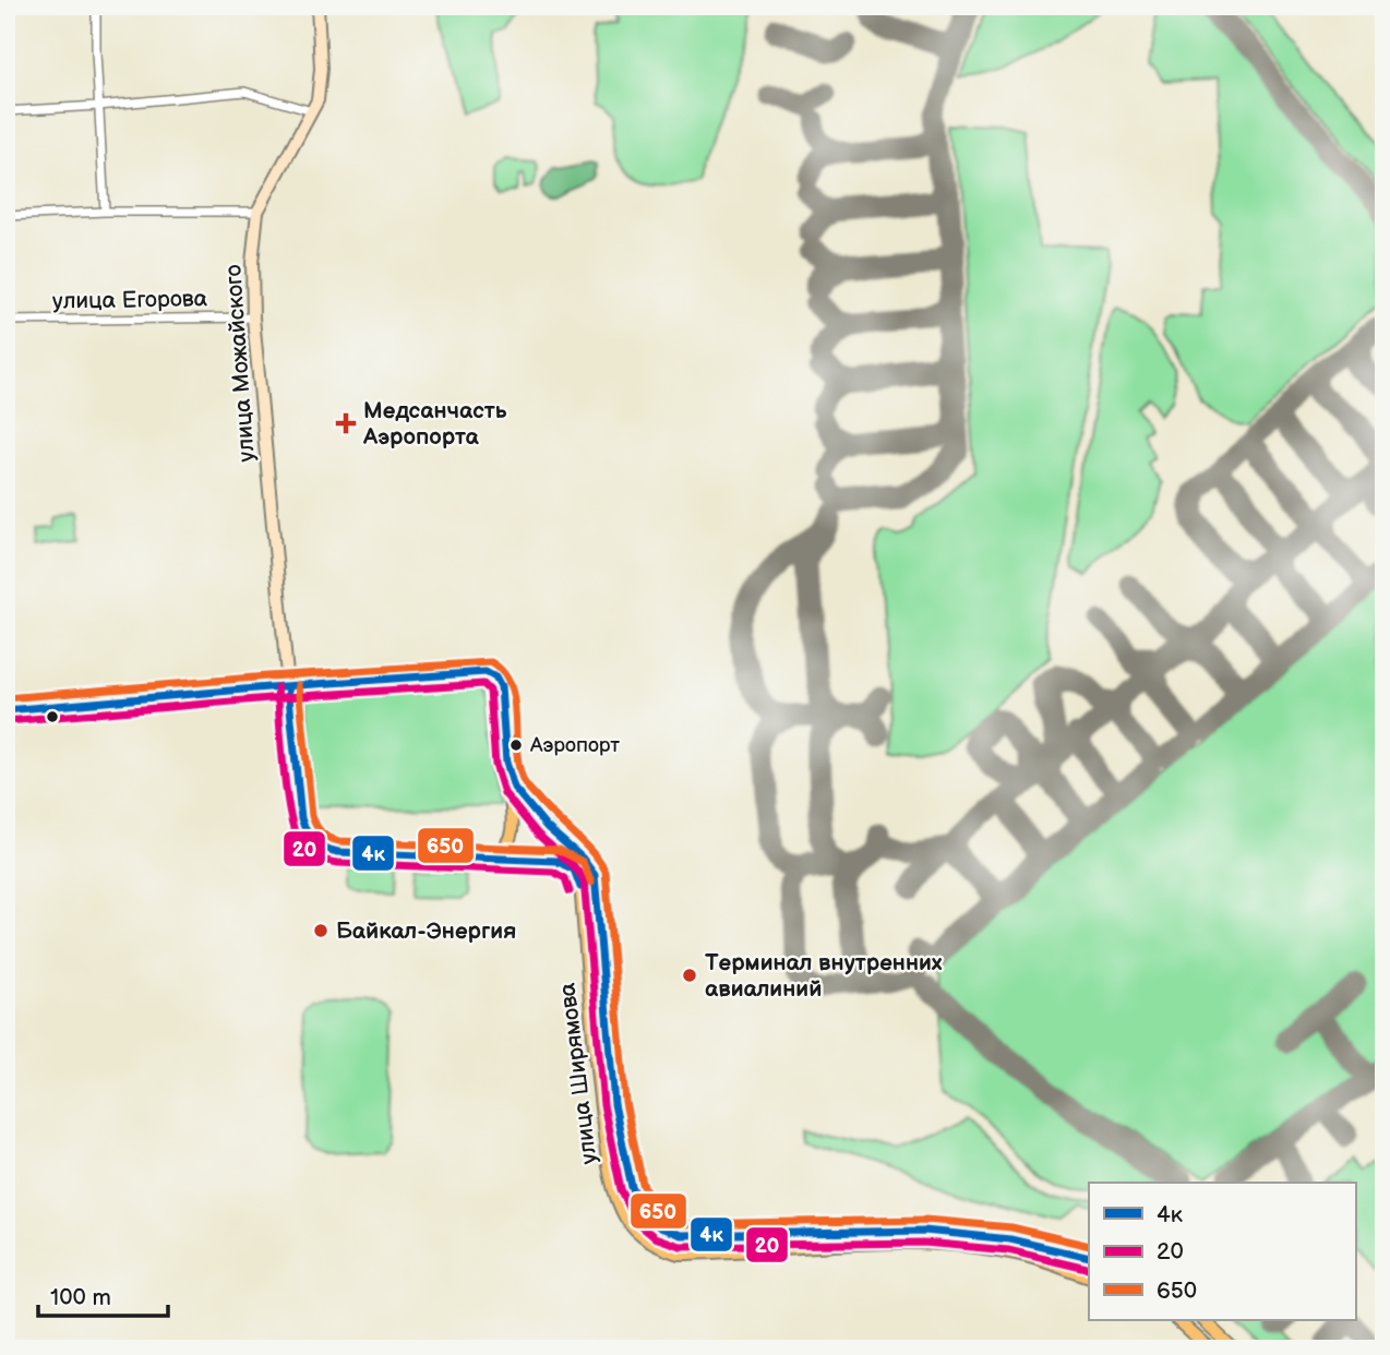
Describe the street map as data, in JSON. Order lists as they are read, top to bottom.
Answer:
{
  "streets": {
    "main road": ["улица Ширямова"],
    "street": ["улица Егорова", "улица Можайского"]
  },
  "crossings": [
    ["улица Егорова", "улица Можайского"],
    ["улица Можайского", "улица Ширямова"]
  ],
  "places": {
    "health": ["Медсанчасть Аэропорта"],
    "other": ["Аэропорт", "Байкал-Энергия", "Терминал внутренних авиалиний"]
  },
  "lines": ["transit line 650", "transit line 4к", "transit line 20"],
  "legend": ["4к", "20", "650"],
  "scale_bar": "100 m"
}
